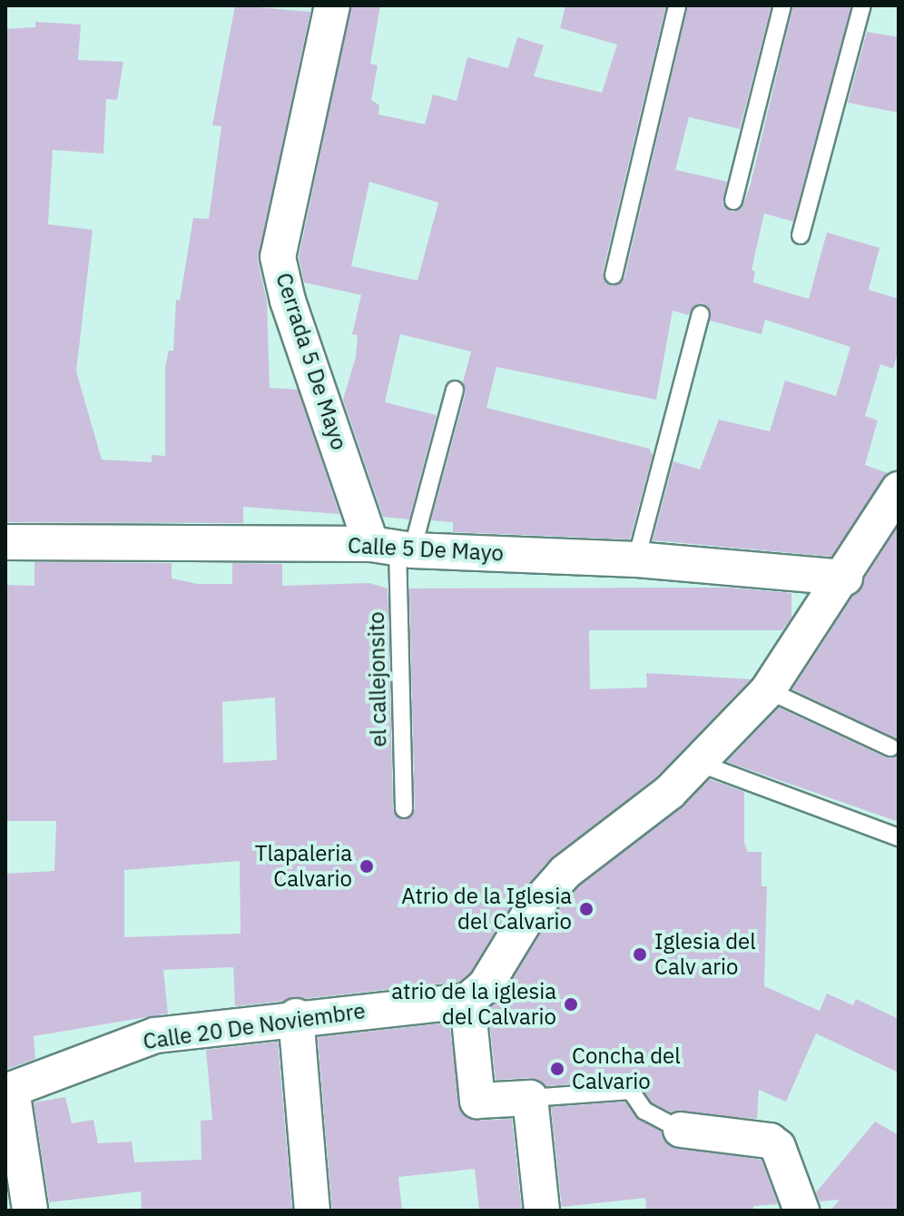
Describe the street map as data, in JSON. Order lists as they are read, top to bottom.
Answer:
{
  "streets": {
    "street": ["Cerrada 5 De Mayo", "Calle 5 De Mayo", "Calle 20 De Noviembre"],
    "lane": ["el callejonsito"]
  },
  "crossings": [
    ["Cerrada 5 De Mayo", "Calle 5 De Mayo"],
    ["Cerrada 5 De Mayo", "el callejonsito"],
    ["Calle 5 De Mayo", "el callejonsito"]
  ],
  "places": [
    "Tlapaleria Calvario",
    "Atrio de la Iglesia del Calvario",
    "Iglesia del Calv ario",
    "atrio de la iglesia del Calvario",
    "Concha del Calvario"
  ]
}
